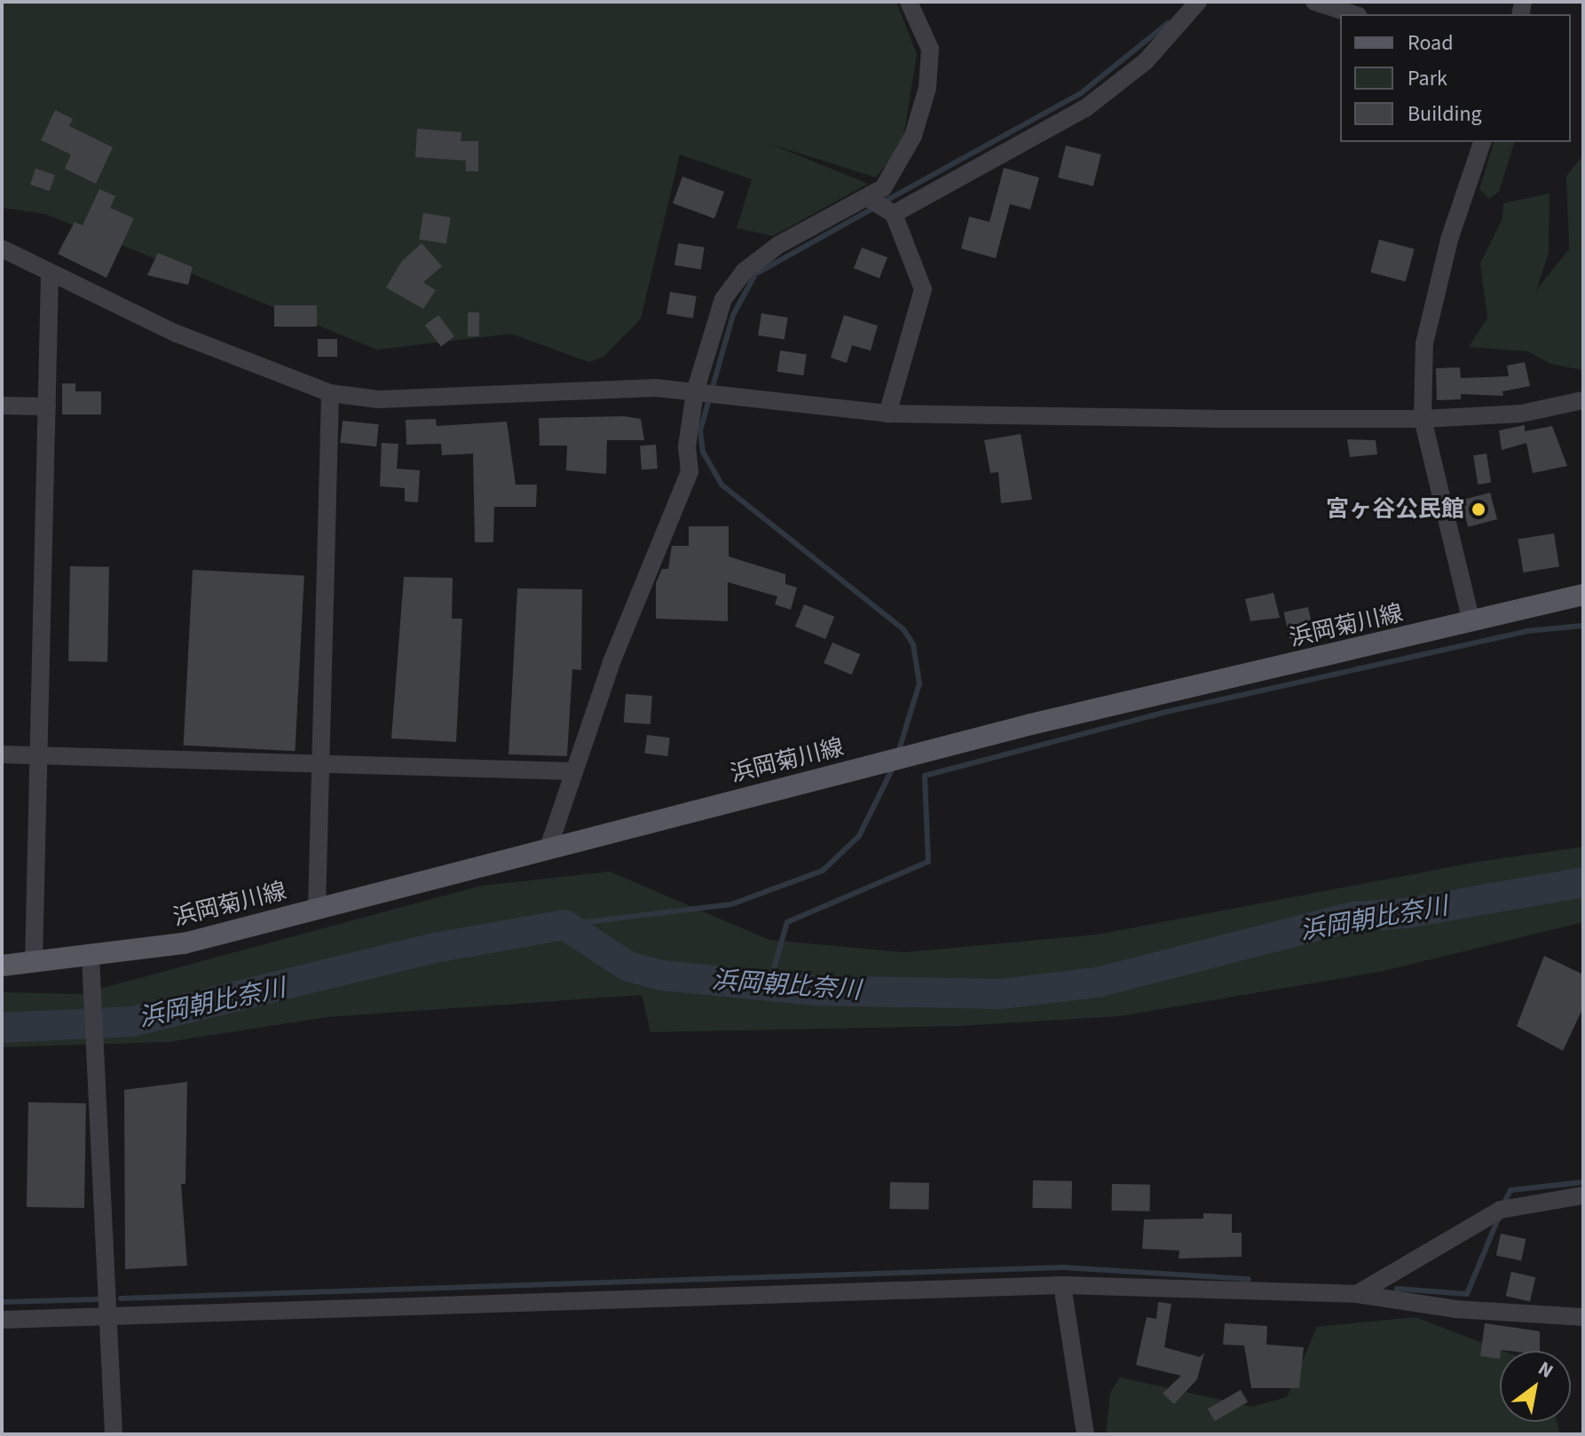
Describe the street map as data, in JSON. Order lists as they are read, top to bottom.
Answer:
{
  "streets": {
    "main road": ["浜岡菊川線"]
  },
  "water": ["浜岡朝比奈川"],
  "places": ["宮ヶ谷公民館"],
  "legend": ["Road", "Park", "Building"],
  "north": "top right"
}
